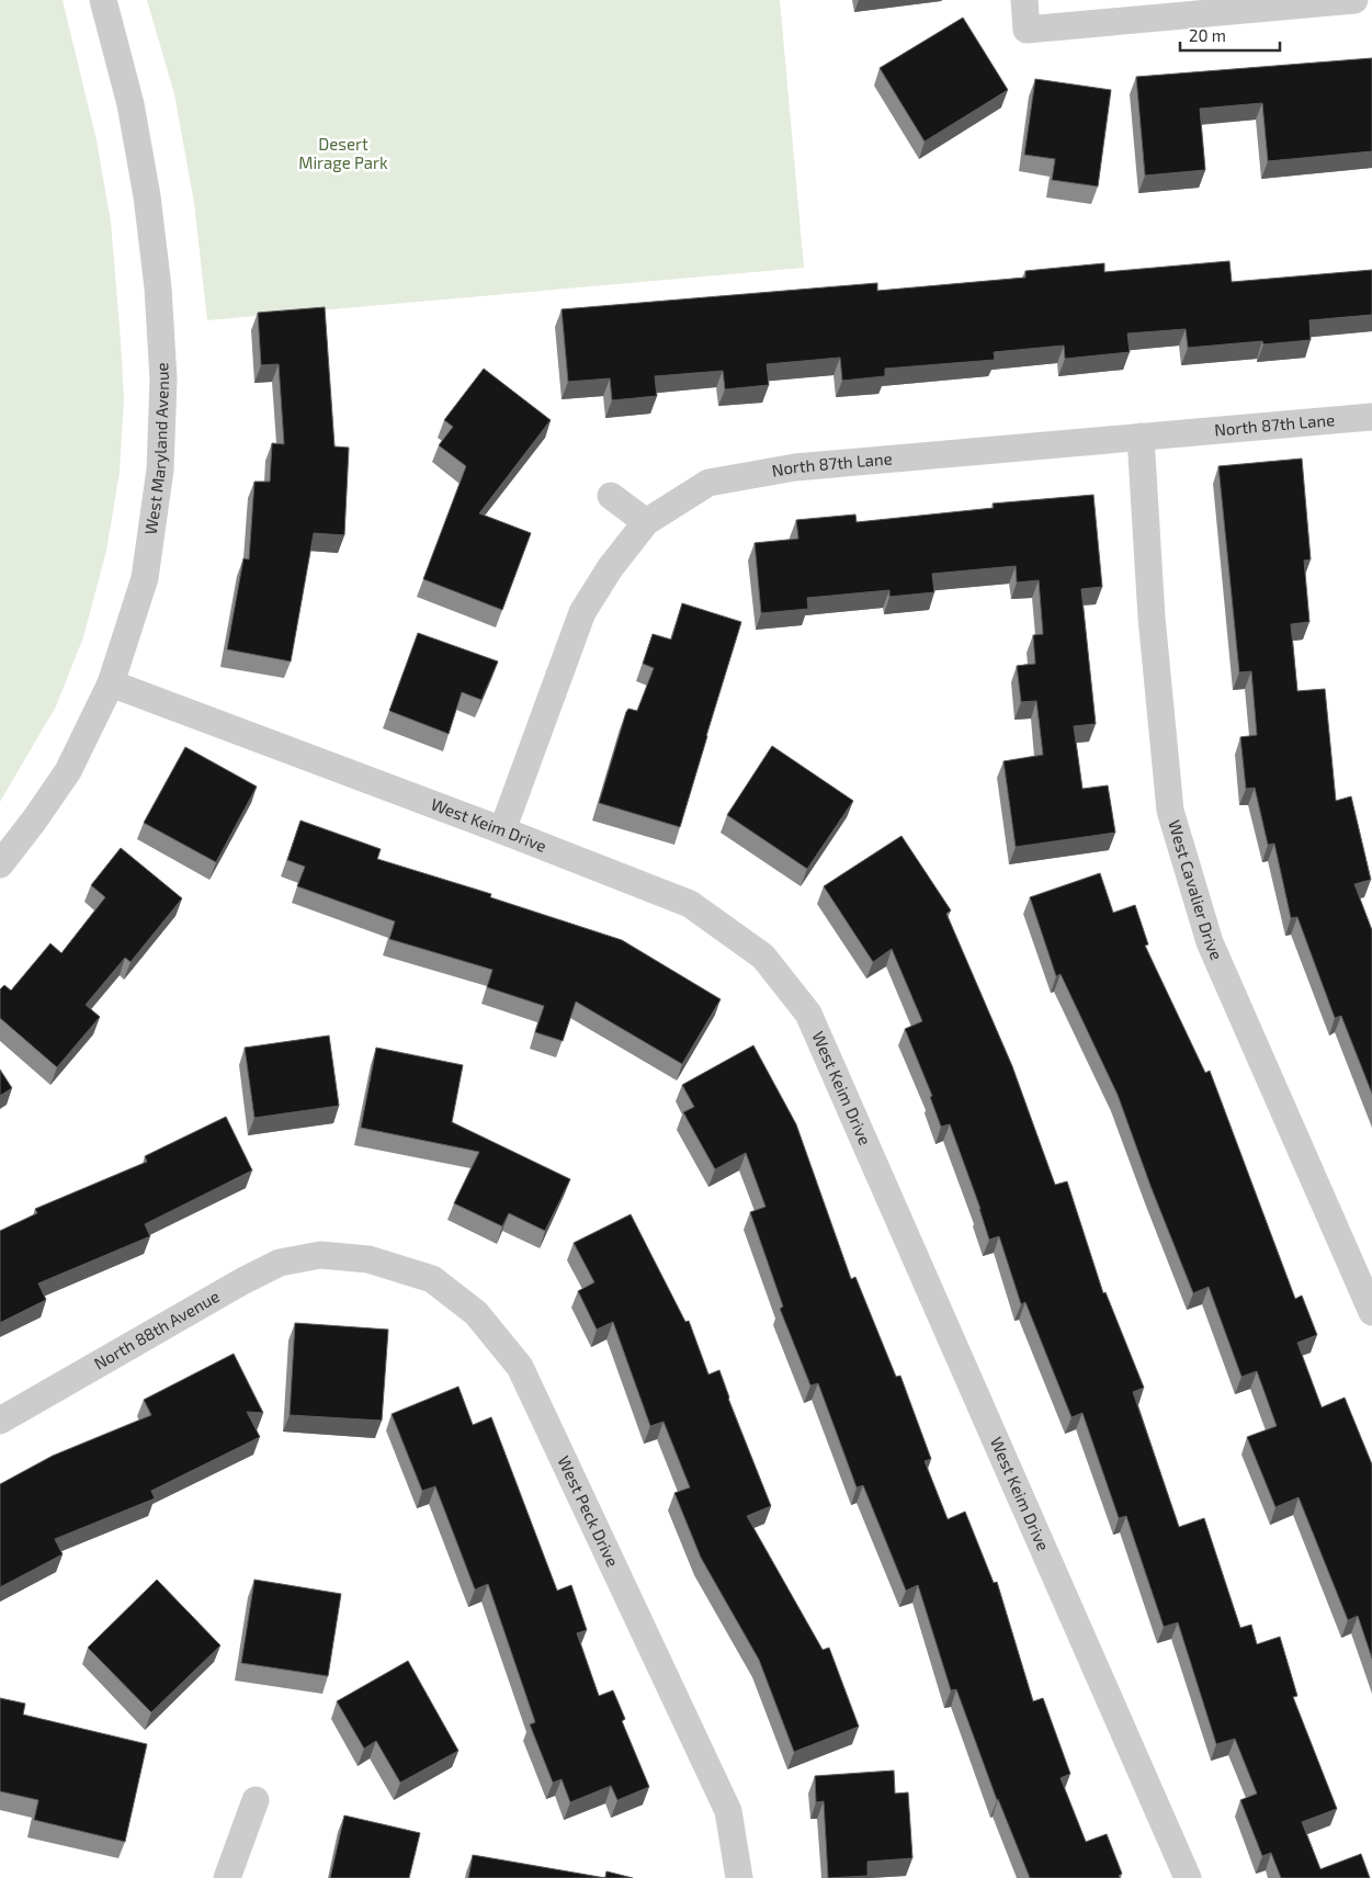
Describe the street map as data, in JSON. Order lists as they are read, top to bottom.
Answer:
{
  "streets": {
    "street": [
      "North 87th Lane",
      "West Maryland Avenue",
      "West Keim Drive",
      "West Cavalier Drive",
      "North 88th Avenue",
      "West Peck Drive"
    ]
  },
  "crossings": [
    ["North 87th Lane", "West Keim Drive"],
    ["North 87th Lane", "West Cavalier Drive"],
    ["West Maryland Avenue", "West Keim Drive"],
    ["North 88th Avenue", "West Peck Drive"]
  ],
  "parks": ["Desert Mirage Park"],
  "scale_bar": "20 m"
}
